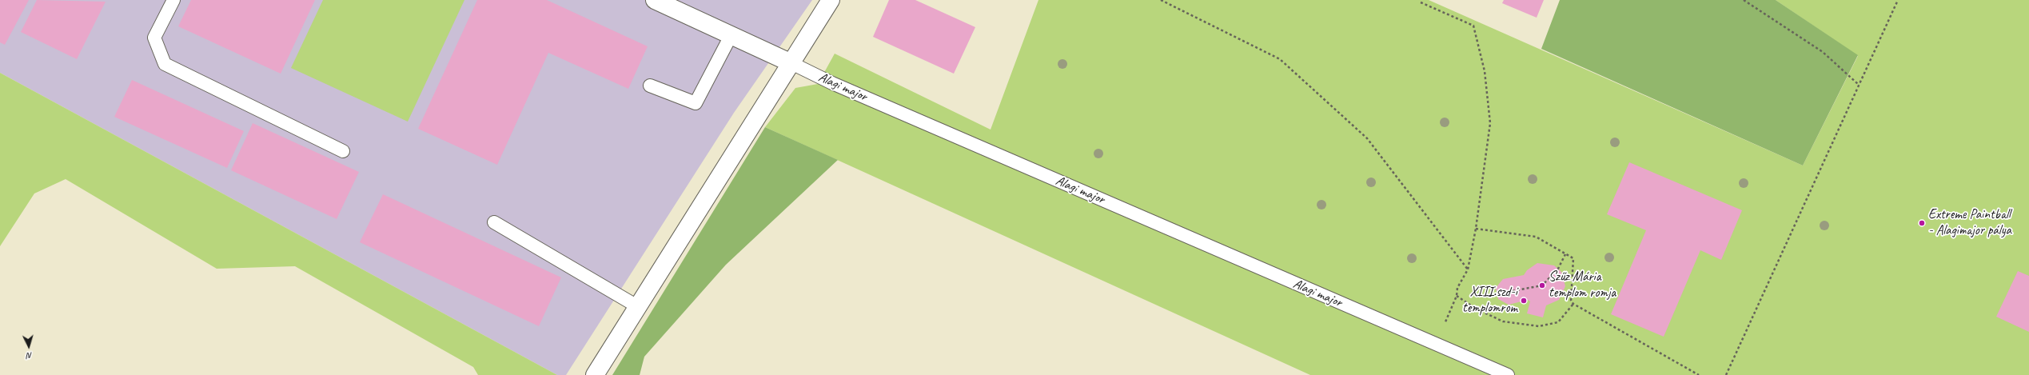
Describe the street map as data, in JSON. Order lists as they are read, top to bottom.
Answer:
{
  "streets": {
    "street": ["Alagi major"]
  },
  "places": ["Extreme Paintball - Alagimajor pálya", "Szűz Mária templom romja", "XIII.szd-i templomrom"],
  "north": "bottom"
}
